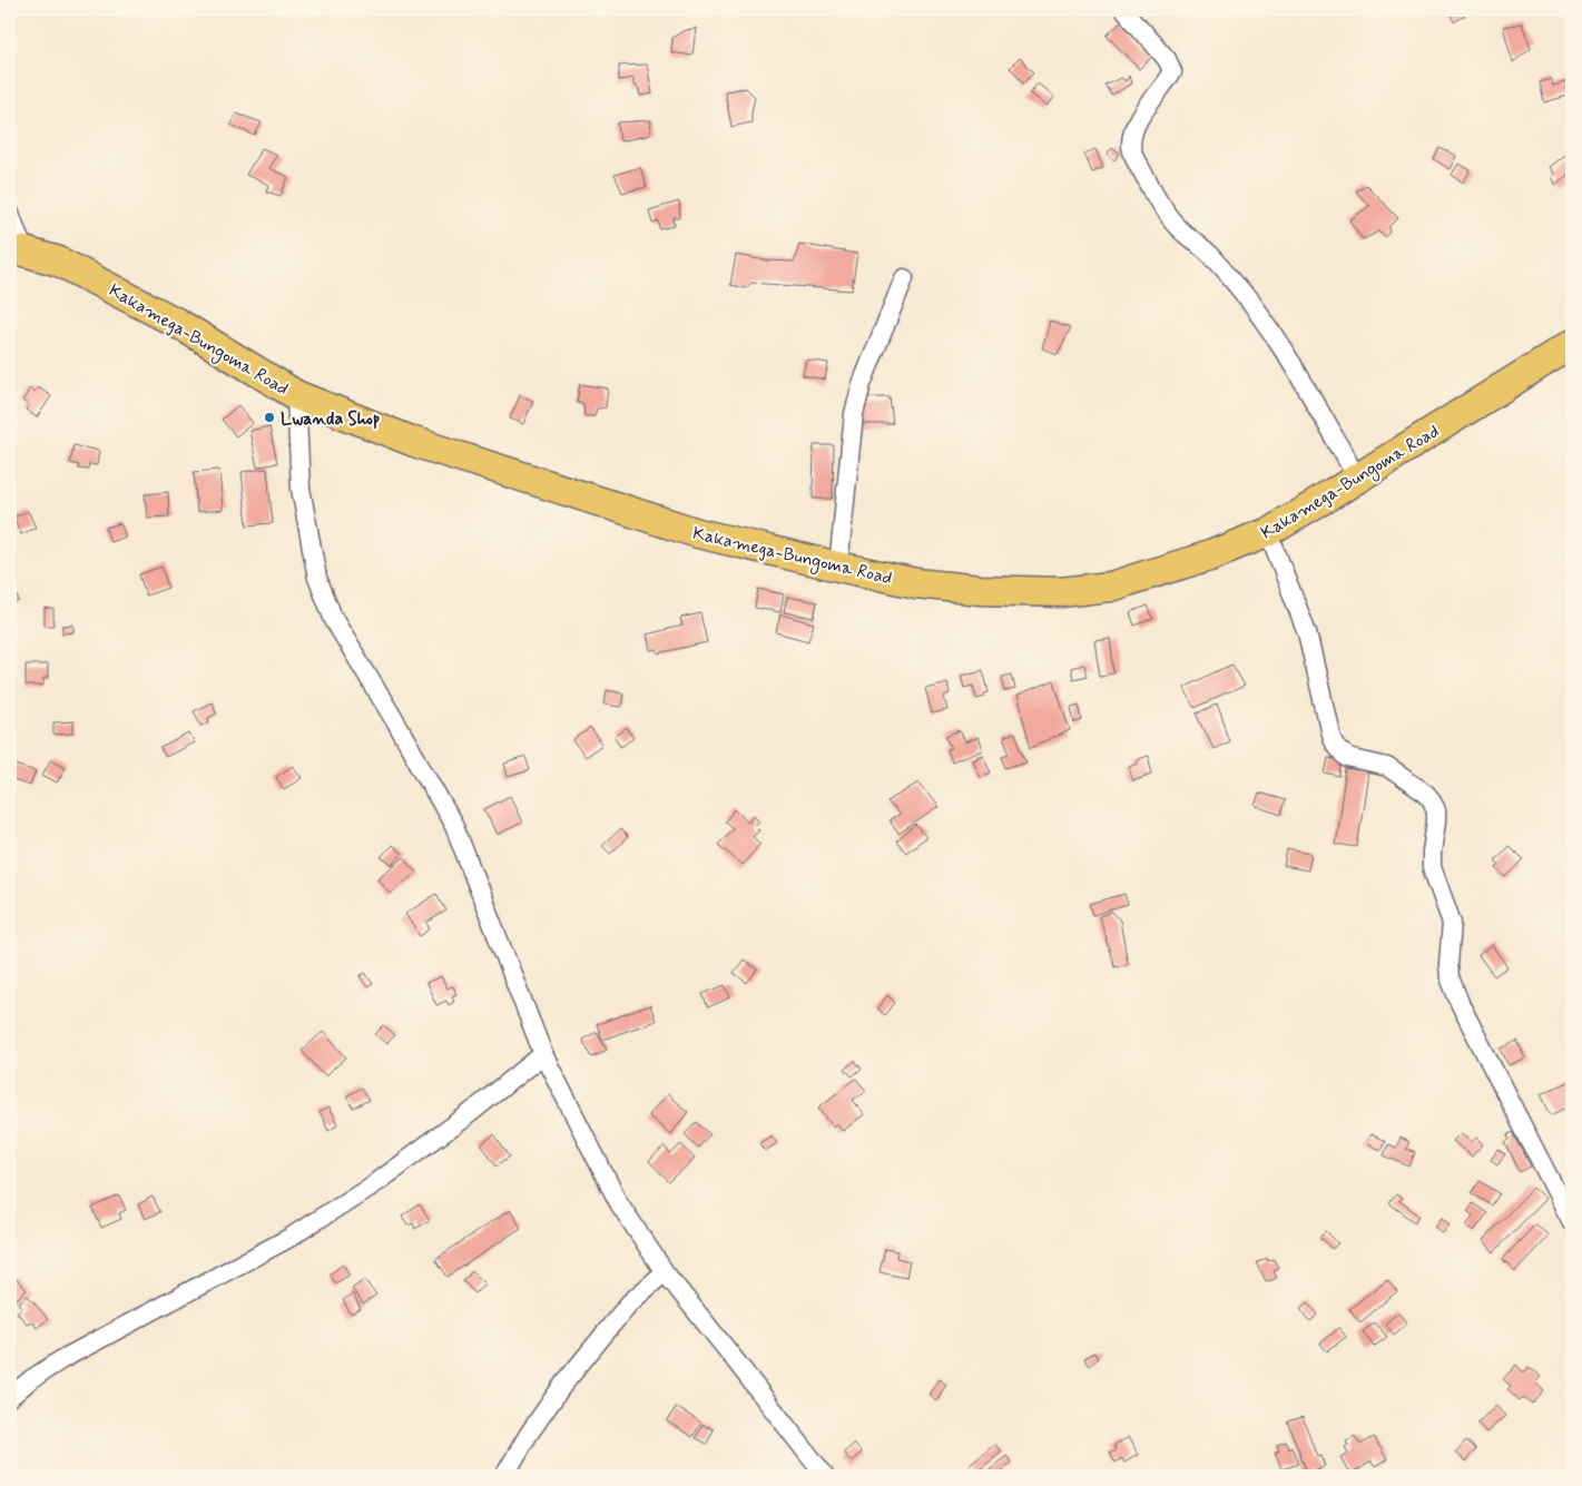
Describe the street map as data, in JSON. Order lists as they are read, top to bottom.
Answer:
{
  "streets": {
    "main road": ["Kakamega-Bungoma Road"]
  },
  "places": ["Lwanda Shop"]
}
